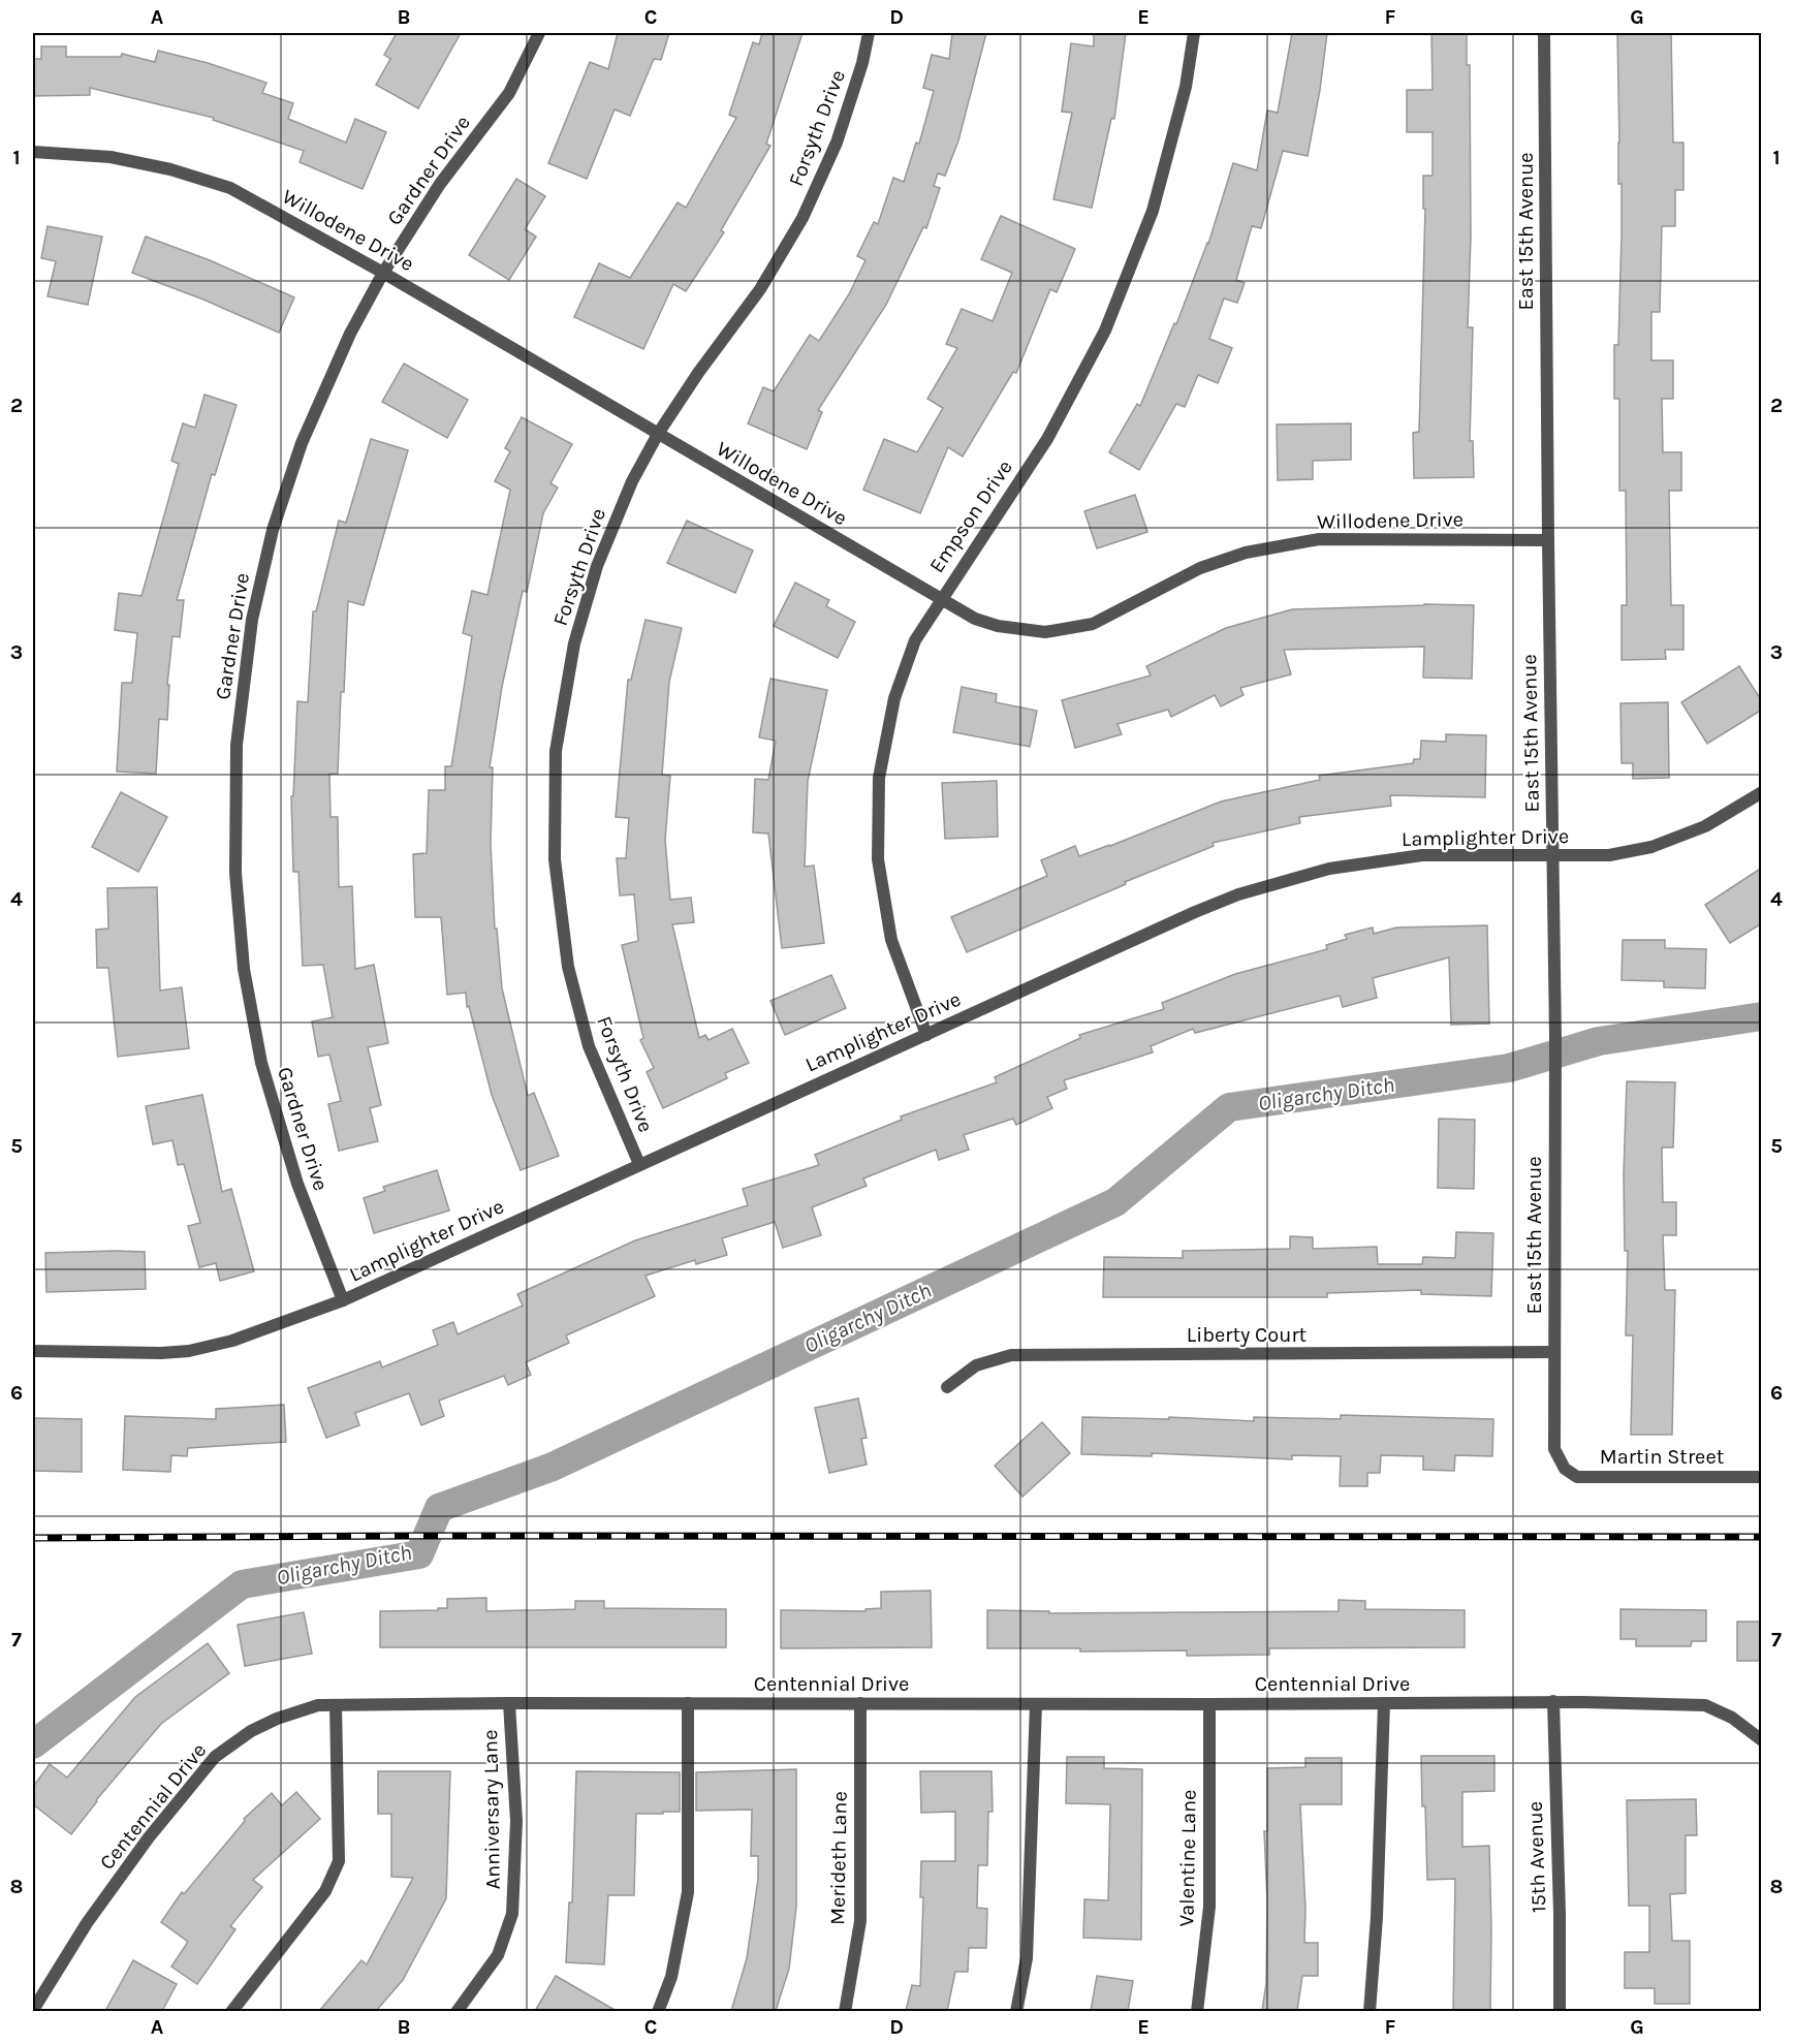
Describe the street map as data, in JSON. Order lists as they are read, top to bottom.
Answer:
{
  "streets": {
    "street": [
      "Forsyth Drive",
      "Gardner Drive",
      "Willodene Drive",
      "East 15th Avenue",
      "Empson Drive",
      "Lamplighter Drive",
      "Liberty Court",
      "Martin Street",
      "Centennial Drive",
      "Anniversary Lane",
      "15th Avenue",
      "Merideth Lane",
      "Valentine Lane"
    ]
  },
  "crossings": [
    ["Forsyth Drive", "Willodene Drive"],
    ["Forsyth Drive", "Lamplighter Drive"],
    ["Gardner Drive", "Willodene Drive"],
    ["Gardner Drive", "Lamplighter Drive"],
    ["Willodene Drive", "East 15th Avenue"],
    ["Willodene Drive", "Empson Drive"],
    ["East 15th Avenue", "Lamplighter Drive"],
    ["East 15th Avenue", "Liberty Court"],
    ["East 15th Avenue", "Martin Street"],
    ["Empson Drive", "Lamplighter Drive"],
    ["Centennial Drive", "Anniversary Lane"],
    ["Centennial Drive", "15th Avenue"],
    ["Centennial Drive", "Merideth Lane"],
    ["Centennial Drive", "Valentine Lane"]
  ],
  "water": ["Oligarchy Ditch"],
  "grid": {
    "columns": [
      "A",
      "B",
      "C",
      "D",
      "E",
      "F",
      "G"
    ],
    "rows": [
      "1",
      "2",
      "3",
      "4",
      "5",
      "6",
      "7",
      "8"
    ]
  }
}
